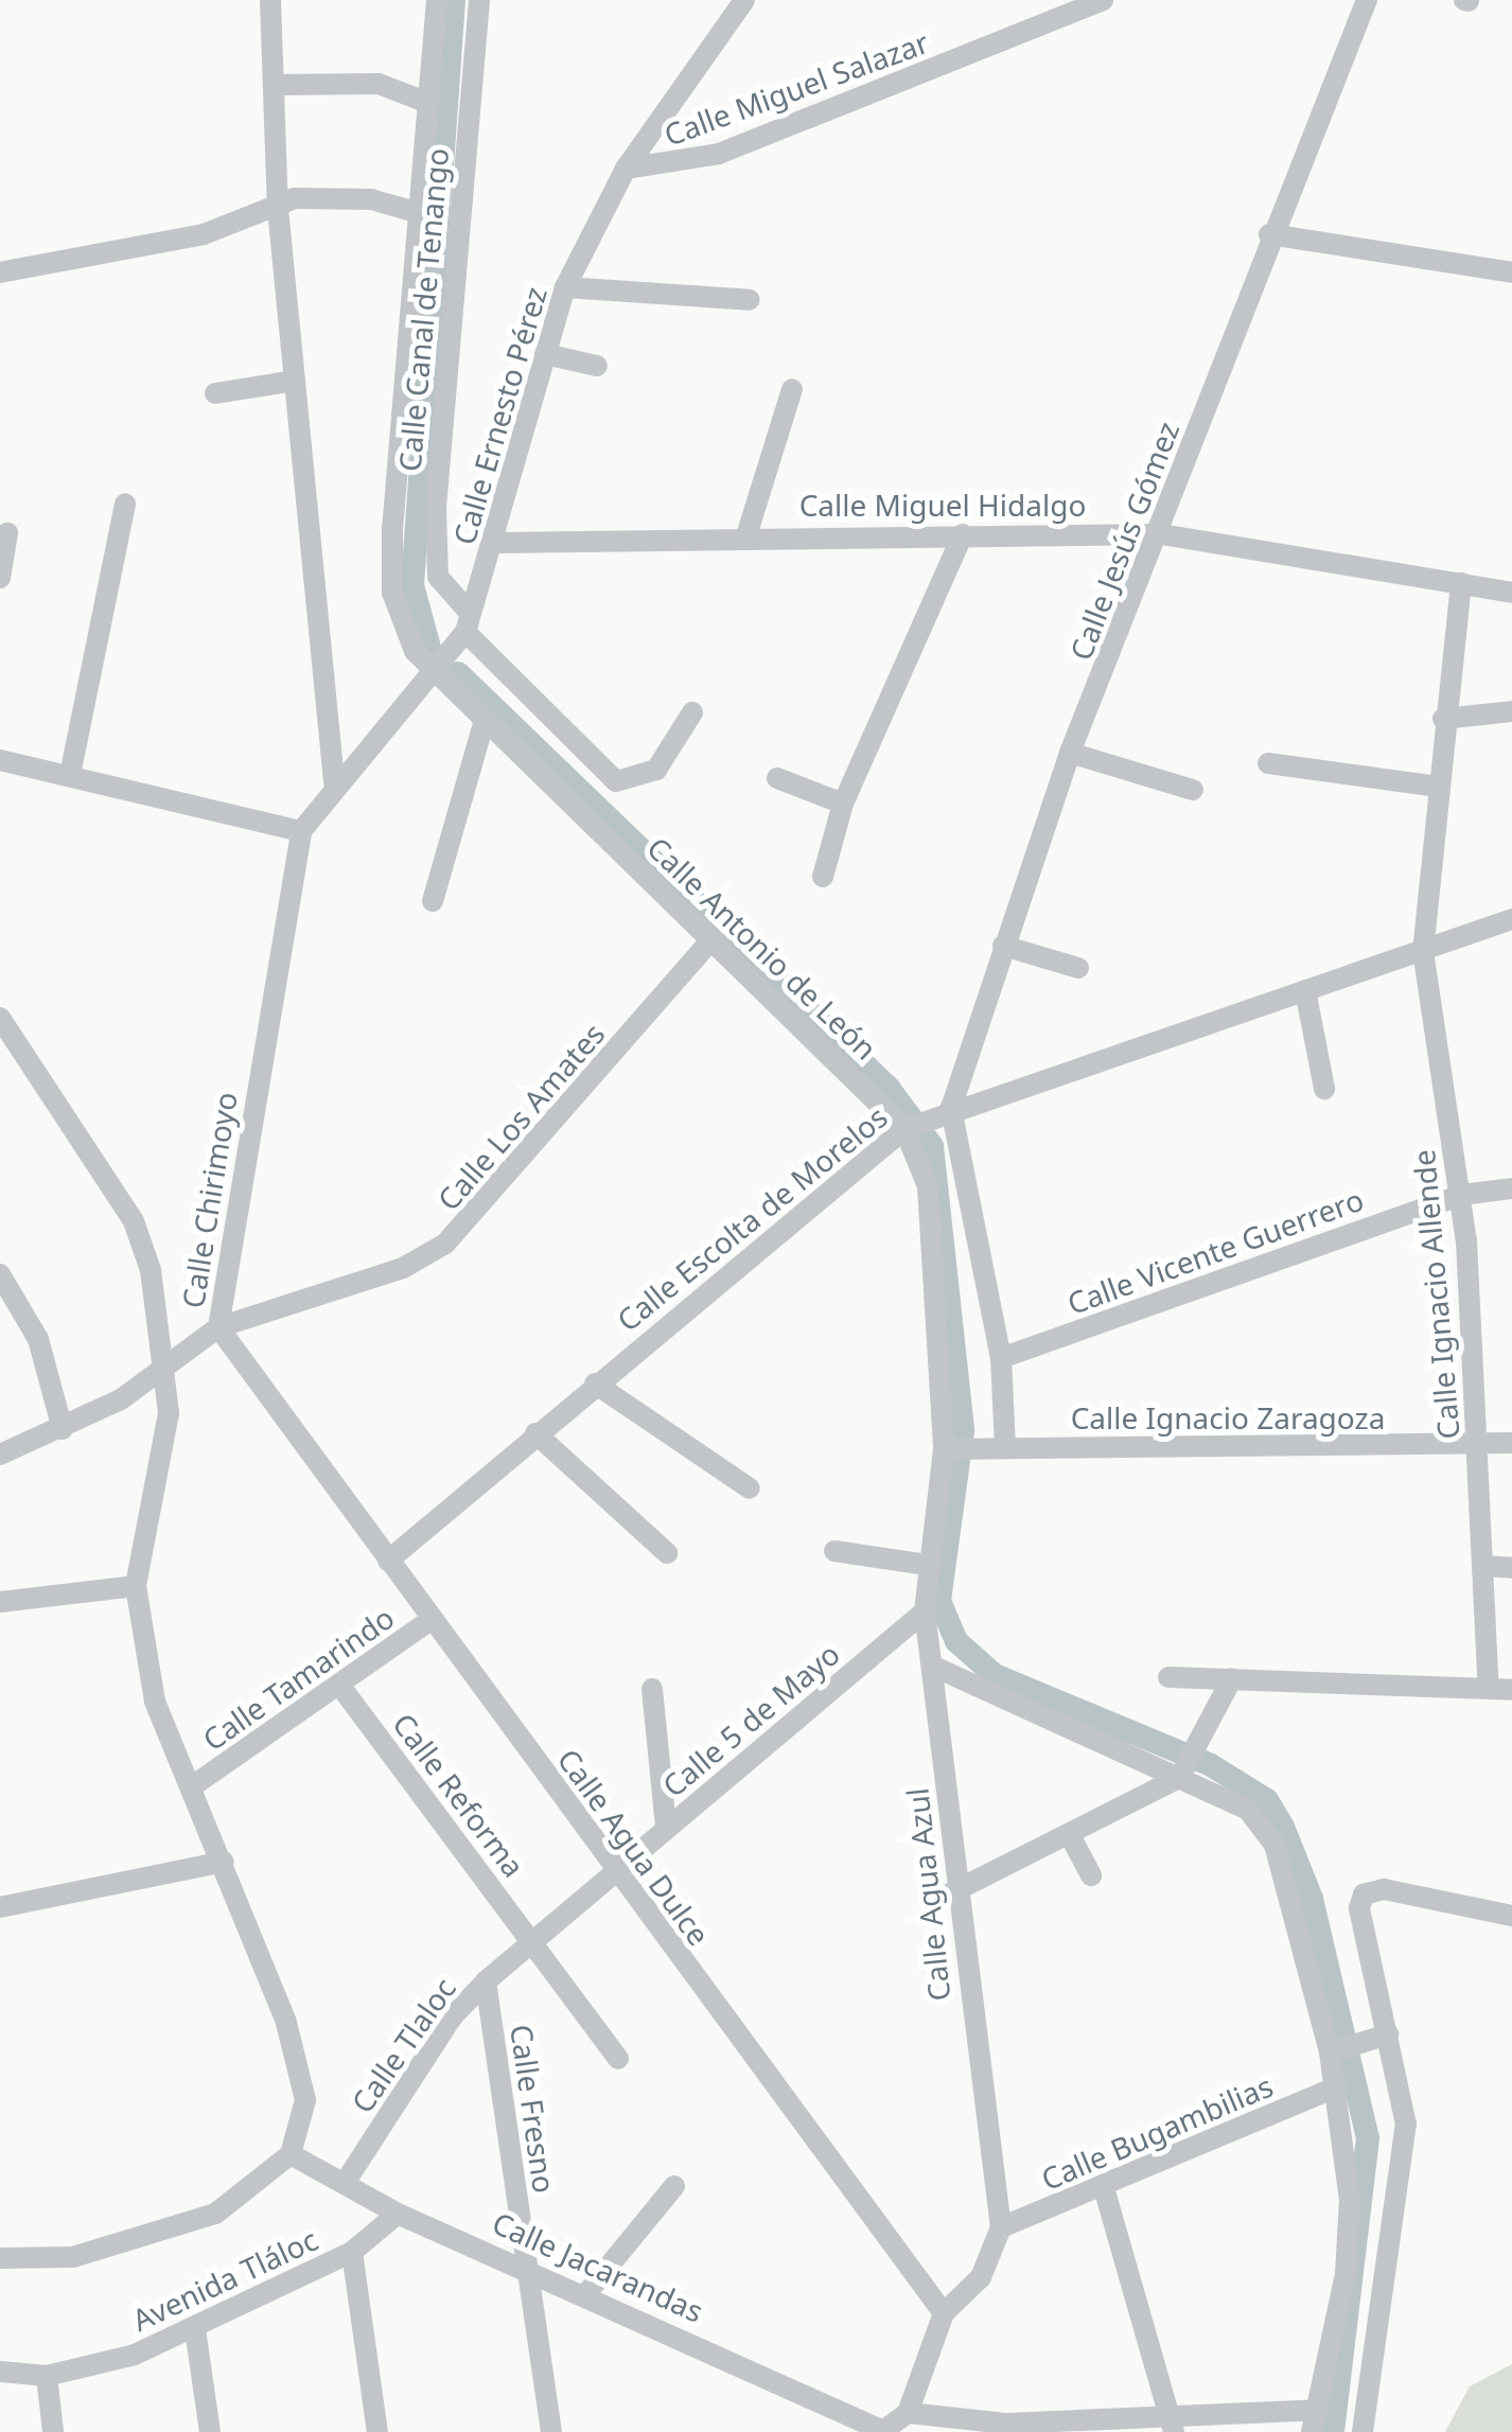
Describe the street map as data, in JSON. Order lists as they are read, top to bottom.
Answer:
{
  "streets": {
    "street": [
      "Calle Miguel Salazar",
      "Calle Canal de Tenango",
      "Calle Ernesto Pérez",
      "Calle Miguel Hidalgo",
      "Calle Jesús Gómez",
      "Calle Antonio de León",
      "Calle Los Amates",
      "Calle Chirimoyo",
      "Calle Escolta de Morelos",
      "Calle Vicente Guerrero",
      "Calle Ignacio Allende",
      "Calle Ignacio Zaragoza",
      "Calle Tamarindo",
      "Calle 5 de Mayo",
      "Calle Reforma",
      "Calle Agua Dulce",
      "Calle Agua Azul",
      "Calle Tlaloc",
      "Calle Fresno",
      "Calle Bugambilias",
      "Calle Jacarandas",
      "Avenida Tláloc"
    ]
  },
  "crossings": [
    ["Calle Miguel Salazar", "Calle Ernesto Pérez"],
    ["Calle Canal de Tenango", "Calle Ernesto Pérez"],
    ["Calle Canal de Tenango", "Calle Antonio de León"],
    ["Calle Ernesto Pérez", "Calle Miguel Hidalgo"],
    ["Calle Ernesto Pérez", "Calle Antonio de León"],
    ["Calle Ernesto Pérez", "Calle Chirimoyo"],
    ["Calle Miguel Hidalgo", "Calle Jesús Gómez"],
    ["Calle Miguel Hidalgo", "Calle Ignacio Allende"],
    ["Calle Jesús Gómez", "Calle Escolta de Morelos"],
    ["Calle Antonio de León", "Calle Los Amates"],
    ["Calle Antonio de León", "Calle Escolta de Morelos"],
    ["Calle Antonio de León", "Calle Ignacio Zaragoza"],
    ["Calle Antonio de León", "Calle Agua Azul"],
    ["Calle Los Amates", "Calle Chirimoyo"],
    ["Calle Los Amates", "Calle Agua Dulce"],
    ["Calle Chirimoyo", "Calle Agua Dulce"],
    ["Calle Escolta de Morelos", "Calle Ignacio Allende"],
    ["Calle Escolta de Morelos", "Calle Agua Dulce"],
    ["Calle Vicente Guerrero", "Calle Ignacio Allende"],
    ["Calle Ignacio Allende", "Calle Ignacio Zaragoza"],
    ["Calle Ignacio Zaragoza", "Calle Agua Azul"],
    ["Calle Tamarindo", "Calle Reforma"],
    ["Calle Tamarindo", "Calle Agua Dulce"],
    ["Calle 5 de Mayo", "Calle Agua Dulce"],
    ["Calle 5 de Mayo", "Calle Agua Azul"],
    ["Calle 5 de Mayo", "Calle Tlaloc"],
    ["Calle Reforma", "Calle Tlaloc"],
    ["Calle Agua Dulce", "Calle Tlaloc"],
    ["Calle Agua Azul", "Calle Bugambilias"],
    ["Calle Tlaloc", "Calle Fresno"],
    ["Calle Tlaloc", "Calle Jacarandas"],
    ["Calle Fresno", "Calle Jacarandas"],
    ["Calle Jacarandas", "Avenida Tláloc"]
  ]
}
